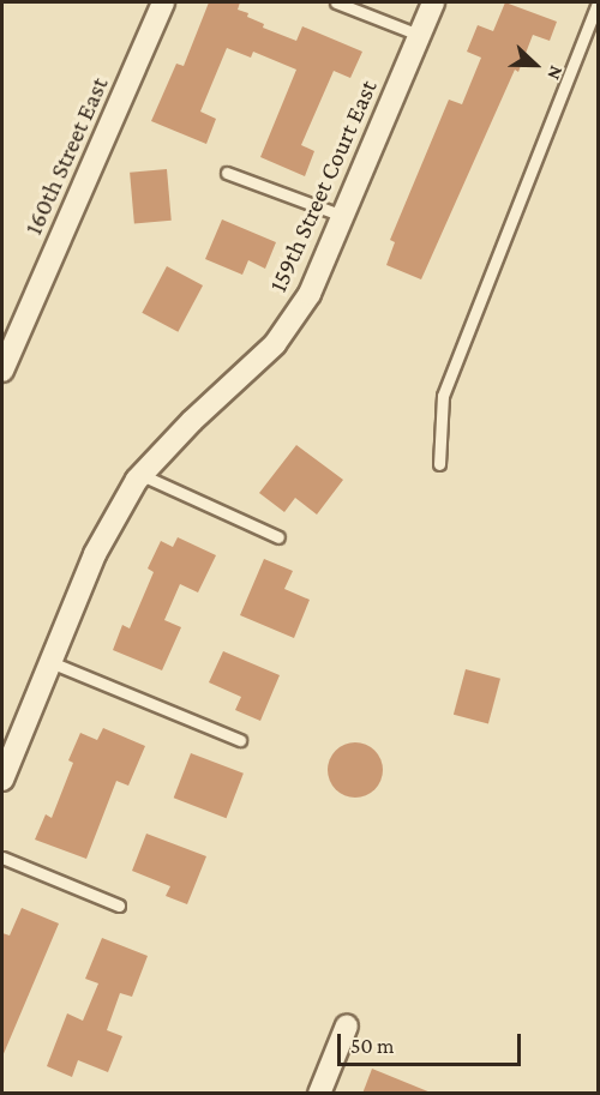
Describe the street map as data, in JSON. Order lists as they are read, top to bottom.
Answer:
{
  "streets": {
    "street": ["160th Street East", "159th Street Court East"]
  },
  "scale_bar": "50 m",
  "north": "right"
}
